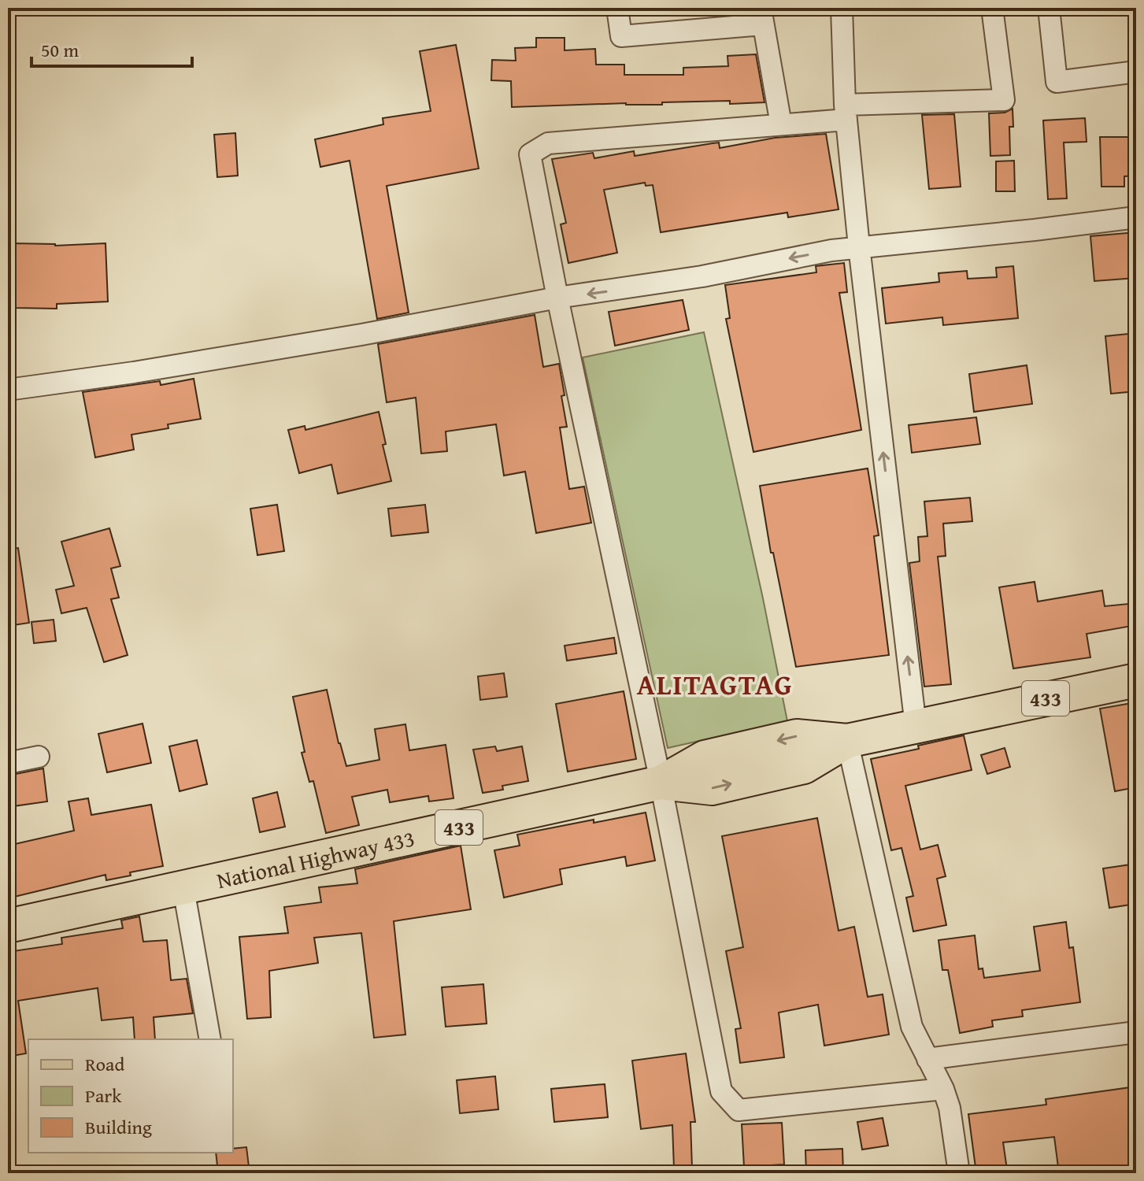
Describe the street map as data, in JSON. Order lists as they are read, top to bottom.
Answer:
{
  "streets": {
    "main road": ["433", "National Highway 433"]
  },
  "districts": ["ALITAGTAG"],
  "legend": ["Road", "Park", "Building"],
  "scale_bar": "50 m"
}
